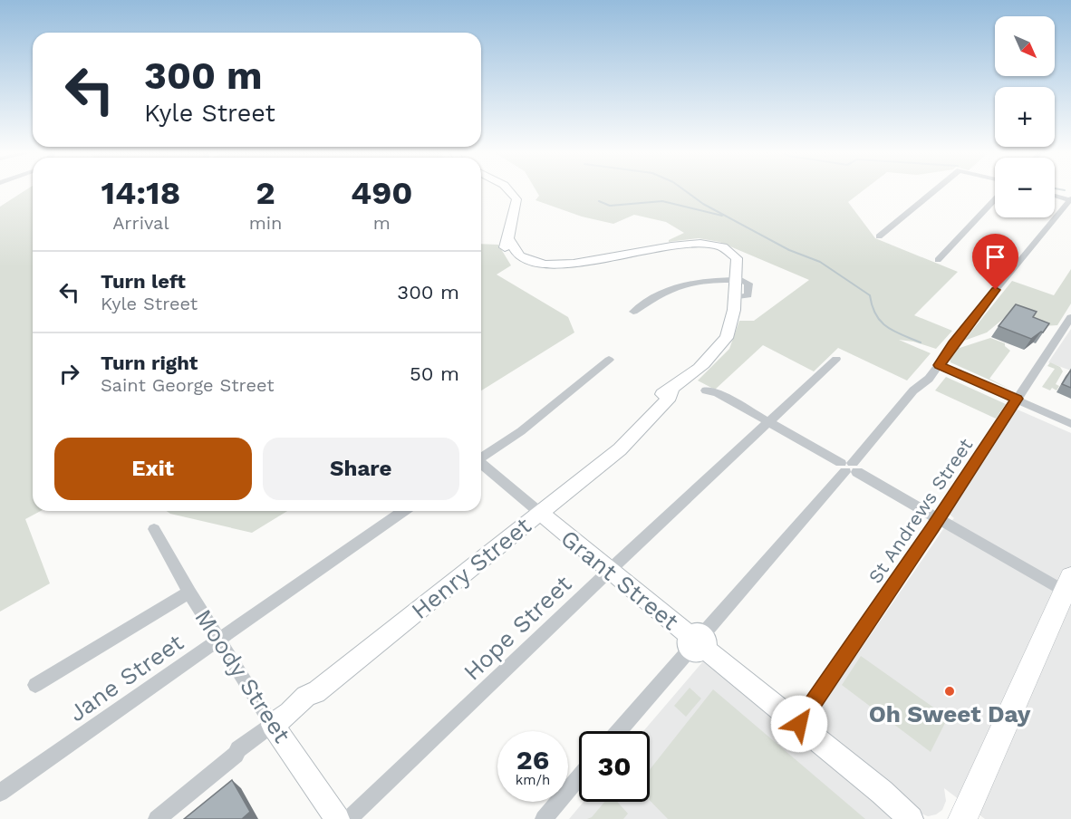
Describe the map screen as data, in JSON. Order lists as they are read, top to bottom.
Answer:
{
  "streets": {
    "street": [
      "St Andrews Street",
      "Henry Street",
      "Grant Street",
      "Hope Street",
      "Moody Street",
      "Jane Street"
    ]
  },
  "crossings": [
    ["St Andrews Street", "Grant Street"],
    ["Henry Street", "Grant Street"],
    ["Henry Street", "Moody Street"],
    ["Grant Street", "Hope Street"],
    ["Moody Street", "Jane Street"]
  ],
  "places": ["Oh Sweet Day"],
  "north": "bottom right",
  "page": {
    "map_buttons": ["+", "−"],
    "turn": ["300 m", "Kyle Street"],
    "eta": [
      "14:18",
      "Arrival",
      "2",
      "min",
      "490",
      "m"
    ],
    "list": [
      {
        "name": "Turn left",
        "note": "Kyle Street",
        "value": "300 m"
      },
      {
        "name": "Turn right",
        "note": "Saint George Street",
        "value": "50 m"
      }
    ],
    "buttons": ["Exit", "Share"],
    "speed": "26 km/h",
    "limit": "30"
  }
}
